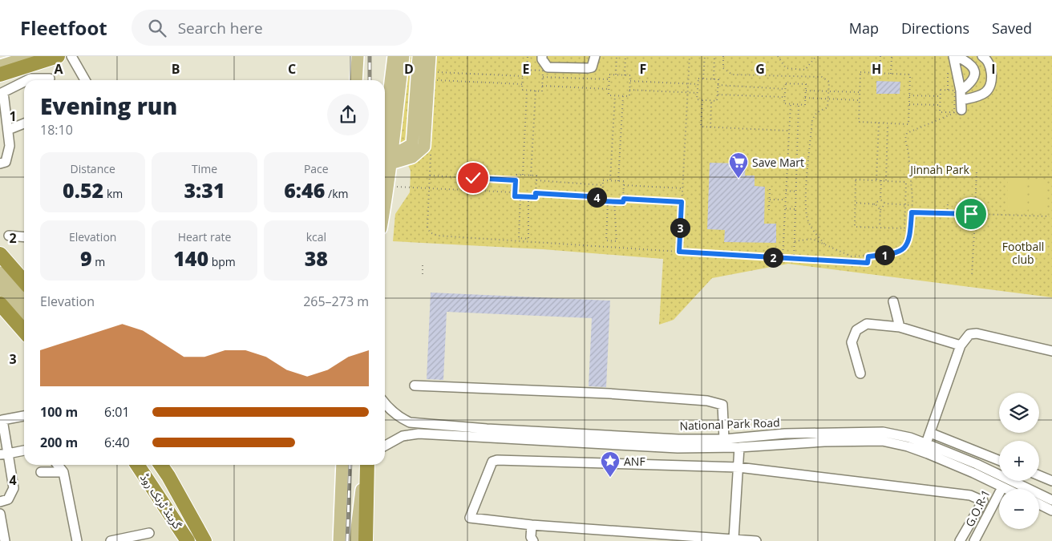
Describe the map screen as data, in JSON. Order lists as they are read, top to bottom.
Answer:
{
  "streets": {
    "highway": ["گرینڈ ٹرنک روڈ"],
    "street": ["National Park Road", "G.O.R-1"]
  },
  "crossings": [
    ["National Park Road", "G.O.R-1"]
  ],
  "parks": ["Jinnah Park", "Football club"],
  "places": {
    "supermarket": ["Save Mart"],
    "place": ["ANF"]
  },
  "page": {
    "header": "Fleetfoot",
    "search": "Search here",
    "nav": ["Map", "Directions", "Saved"],
    "heading": ["Evening run", "18:10"],
    "stats": [
      ["Distance", "0.52 km"],
      ["Time", "3:31"],
      ["Pace", "6:46 /km"],
      ["Elevation", "9 m"],
      ["Heart rate", "140 bpm"],
      ["kcal", "38"]
    ],
    "pins": [
      "4",
      "3",
      "1",
      "2"
    ],
    "chart": ["Elevation", "265–273 m"],
    "map_buttons": ["+", "−"],
    "list": [
      {
        "name": "100 m",
        "note": "6:01"
      },
      {
        "name": "200 m",
        "note": "6:40"
      }
    ]
  },
  "grid": {
    "columns": [
      "A",
      "B",
      "C",
      "D",
      "E",
      "F",
      "G",
      "H",
      "I"
    ],
    "rows": [
      "1",
      "2",
      "3",
      "4"
    ]
  }
}
